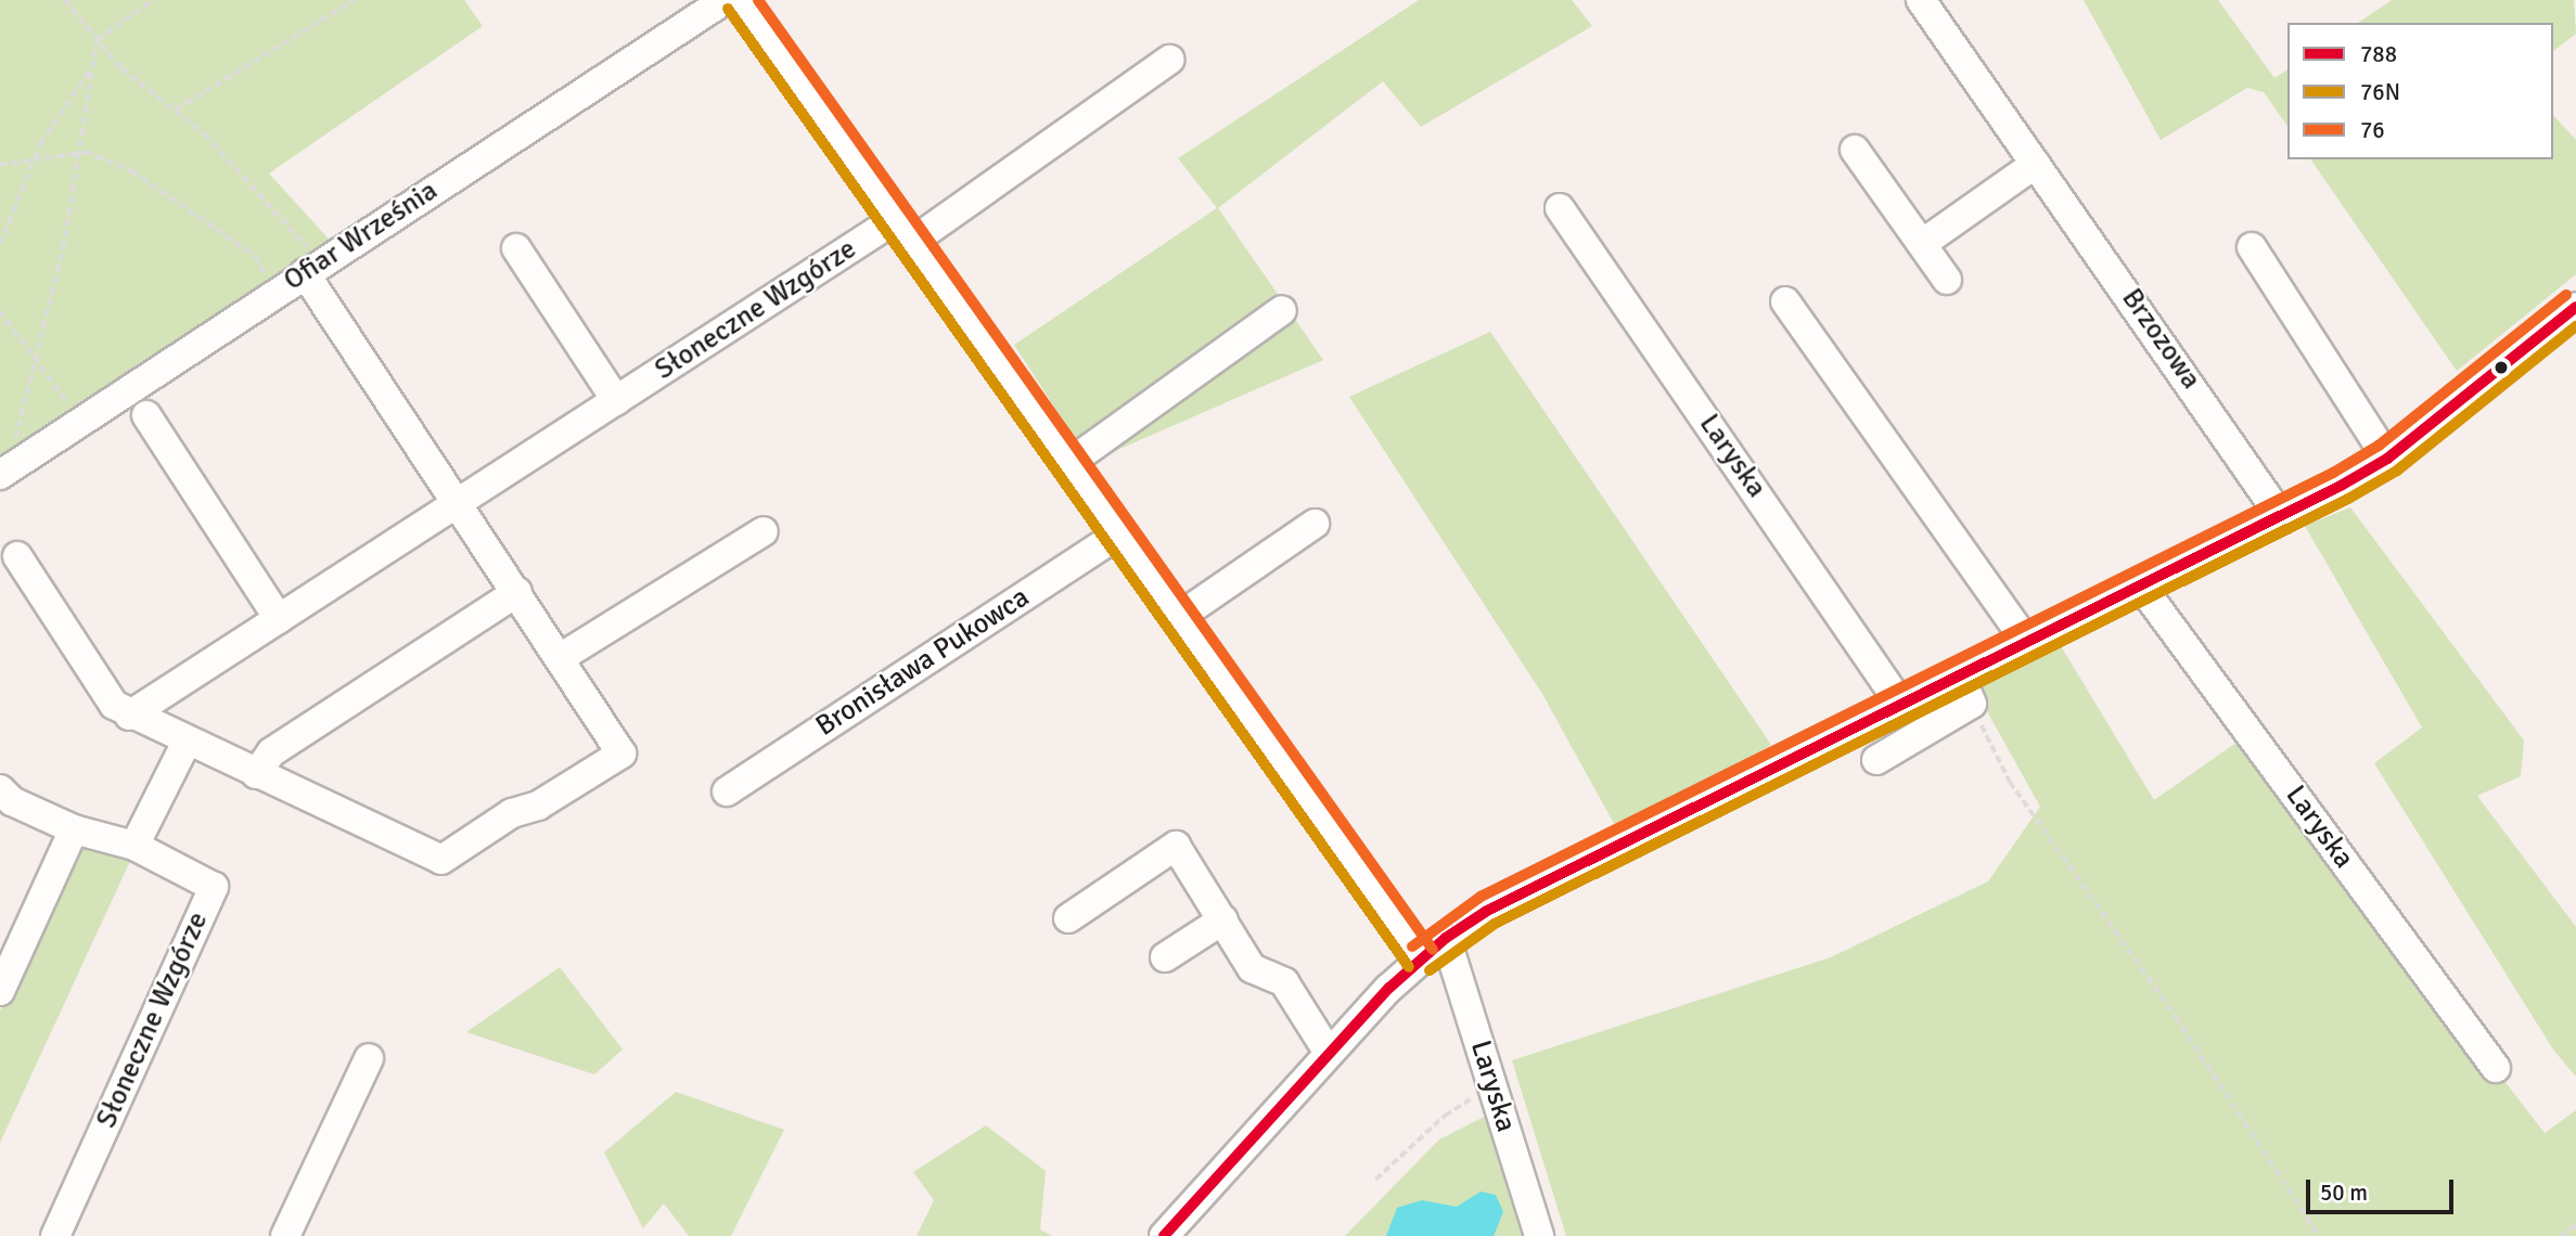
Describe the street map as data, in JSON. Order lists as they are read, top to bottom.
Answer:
{
  "streets": {
    "street": [
      "Ofiar Września",
      "Słoneczne Wzgórze",
      "Brzozowa",
      "Laryska",
      "Bronisława Pukowca"
    ]
  },
  "lines": ["transit line 76", "transit line 76N", "transit line 788"],
  "legend": ["788", "76N", "76"],
  "scale_bar": "50 m"
}
